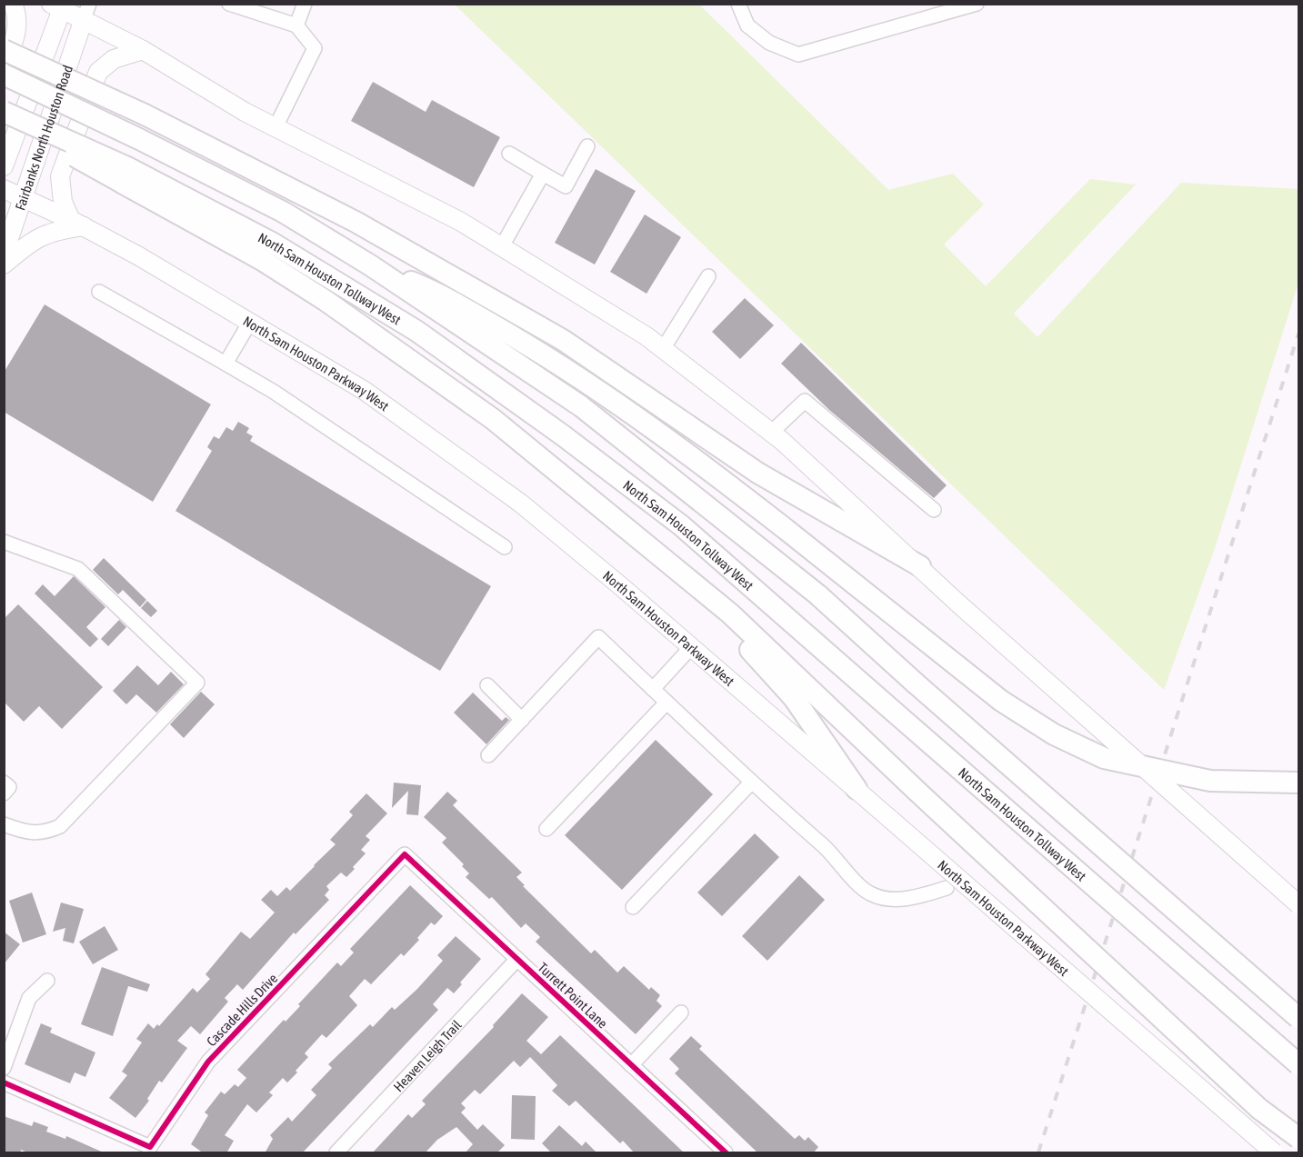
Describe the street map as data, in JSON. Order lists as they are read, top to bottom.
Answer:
{
  "streets": {
    "highway": ["North Sam Houston Tollway West"],
    "main road": ["Fairbanks North Houston Road", "North Sam Houston Parkway West"],
    "street": ["Turrett Point Lane", "Cascade Hills Drive", "Heaven Leigh Trail"]
  },
  "crossings": [
    ["Fairbanks North Houston Road", "North Sam Houston Parkway West"],
    ["Turrett Point Lane", "Cascade Hills Drive"],
    ["Turrett Point Lane", "Heaven Leigh Trail"]
  ]
}
